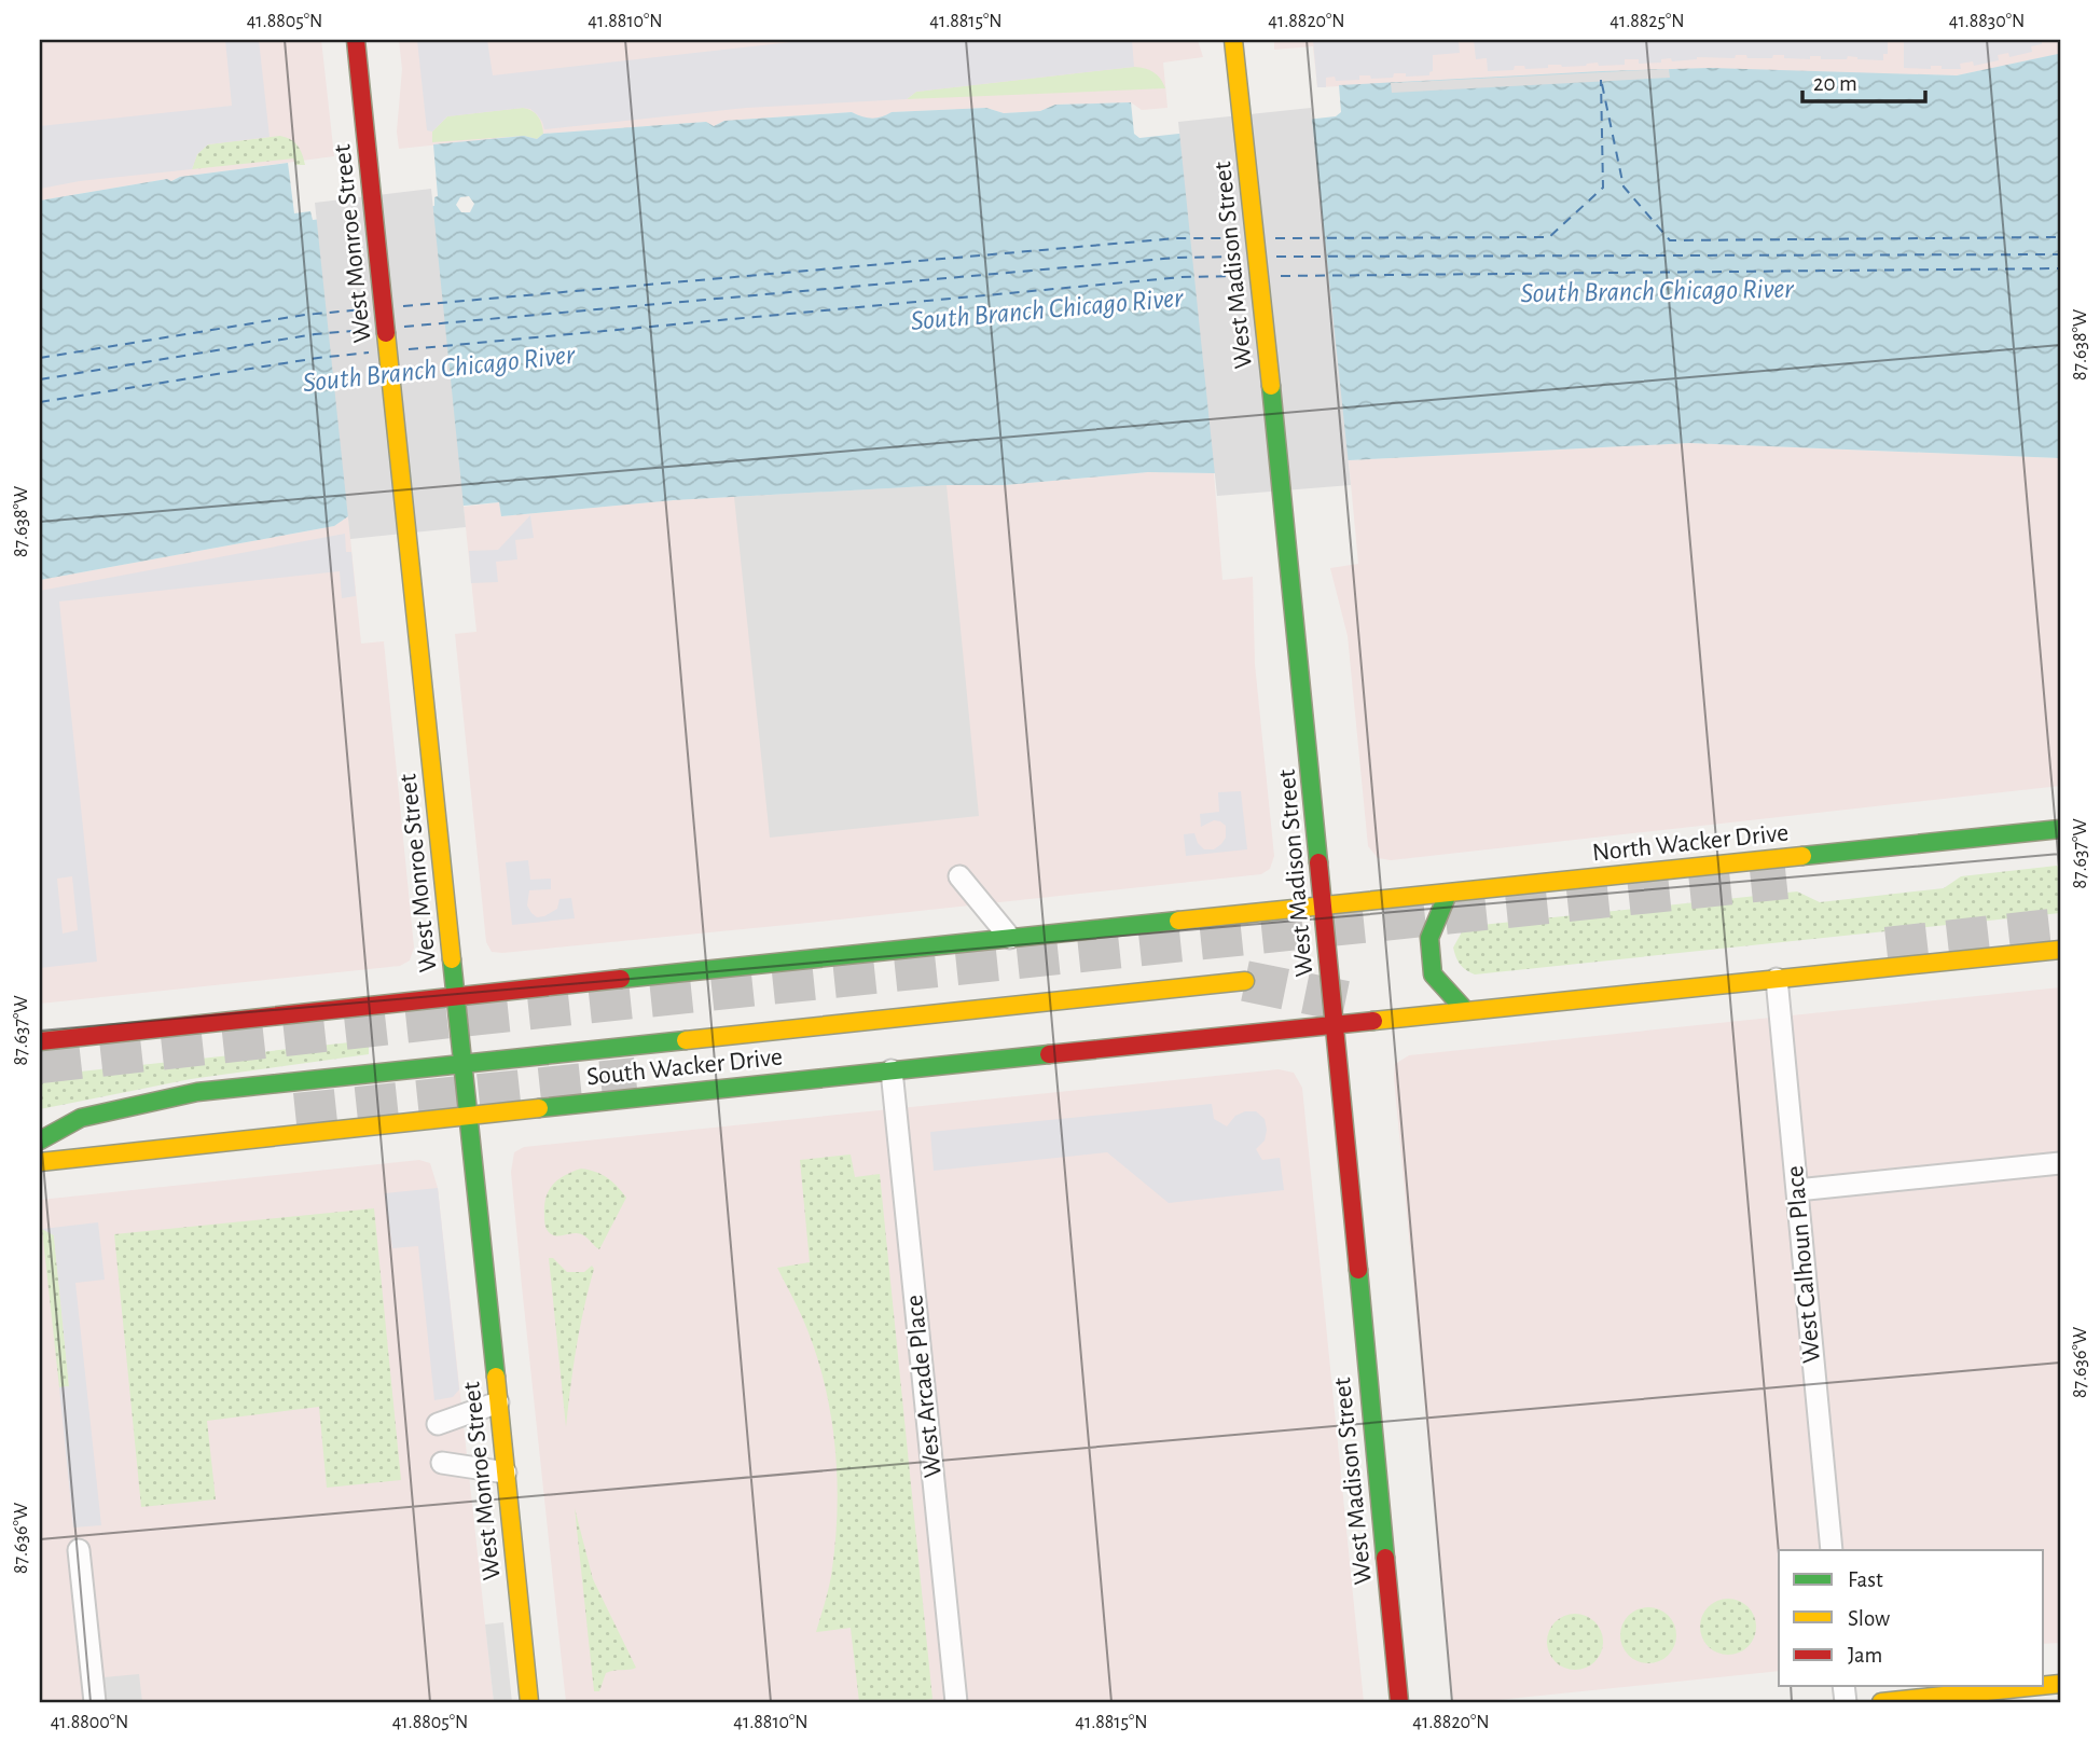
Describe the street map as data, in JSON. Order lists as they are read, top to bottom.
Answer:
{
  "streets": {
    "main road": [
      "West Monroe Street",
      "West Madison Street",
      "North Wacker Drive",
      "South Wacker Drive"
    ],
    "lane": ["West Calhoun Place", "West Arcade Place"]
  },
  "crossings": [
    ["West Monroe Street", "South Wacker Drive"],
    ["West Madison Street", "North Wacker Drive"],
    ["West Madison Street", "South Wacker Drive"],
    ["South Wacker Drive", "West Arcade Place"]
  ],
  "water": ["South Branch Chicago River"],
  "legend": ["Fast", "Slow", "Jam"],
  "scale_bar": "20 m",
  "coordinates": [
    "41.8805°N",
    "41.8810°N",
    "41.8815°N",
    "41.8820°N",
    "41.8825°N",
    "41.8830°N",
    "87.638°W",
    "87.637°W",
    "87.636°W",
    "41.8800°N"
  ]
}
